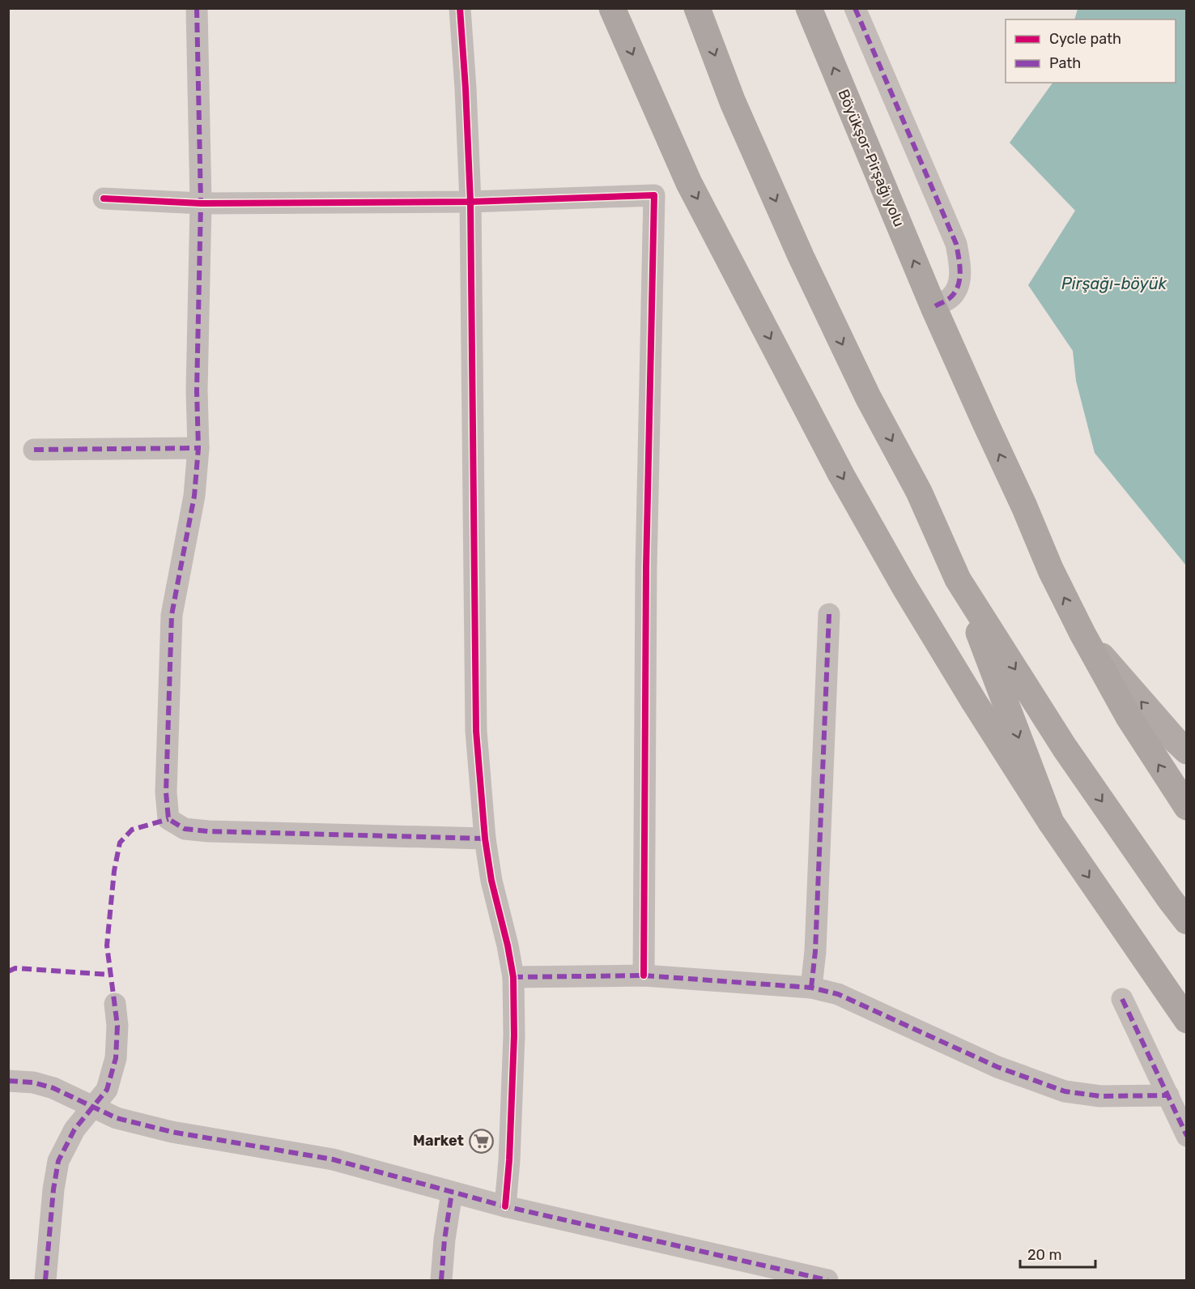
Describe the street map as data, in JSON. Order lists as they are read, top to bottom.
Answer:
{
  "streets": {
    "highway": ["Böyükşor-Pirşağı yolu"]
  },
  "water": ["Pirşağı-böyük"],
  "places": {
    "supermarket": ["Market"]
  },
  "legend": ["Cycle path", "Path"],
  "scale_bar": "20 m"
}
